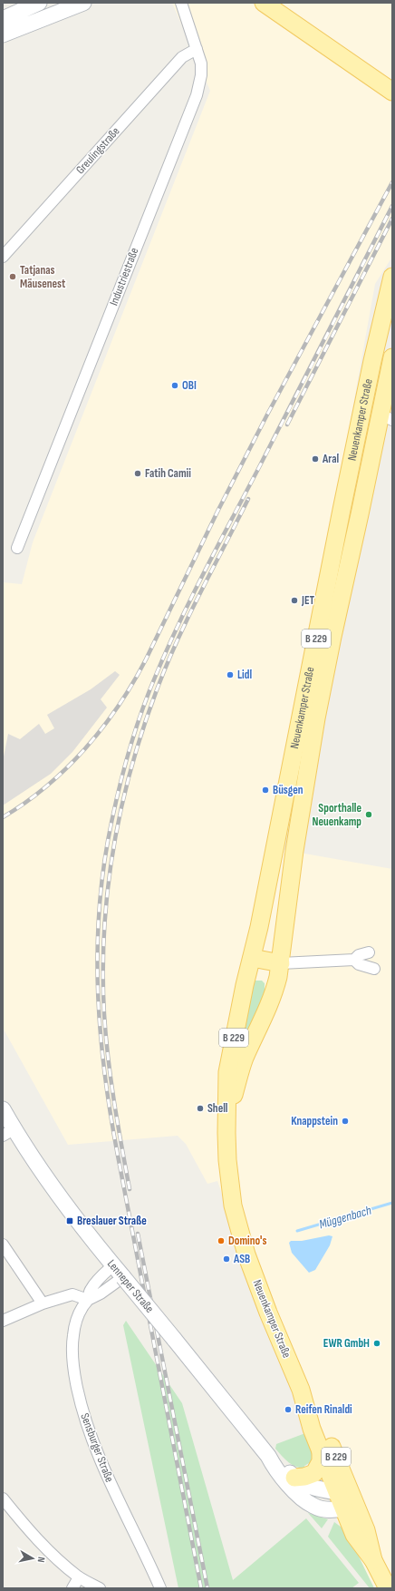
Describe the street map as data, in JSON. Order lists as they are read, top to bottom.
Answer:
{
  "streets": {
    "main road": ["Neuenkamper Straße", "B 229", "Lenneper Straße"],
    "street": ["Greulingstraße", "Industriestraße", "Sensburger Straße"]
  },
  "crossings": [
    ["Greulingstraße", "Industriestraße"],
    ["Neuenkamper Straße", "B 229"],
    ["Neuenkamper Straße", "Lenneper Straße"],
    ["B 229", "Lenneper Straße"]
  ],
  "water": ["Müggenbach"],
  "places": {
    "other": [
      "Tatjanas Mäusenest",
      "OBI",
      "Aral",
      "Fatih Camii",
      "JET",
      "Lidl",
      "Büsgen",
      "Sporthalle Neuenkamp",
      "Shell",
      "Knappstein",
      "Domino's",
      "ASB",
      "EWR GmbH",
      "Reifen Rinaldi"
    ],
    "transit": ["Breslauer Straße"]
  },
  "north": "right"
}
